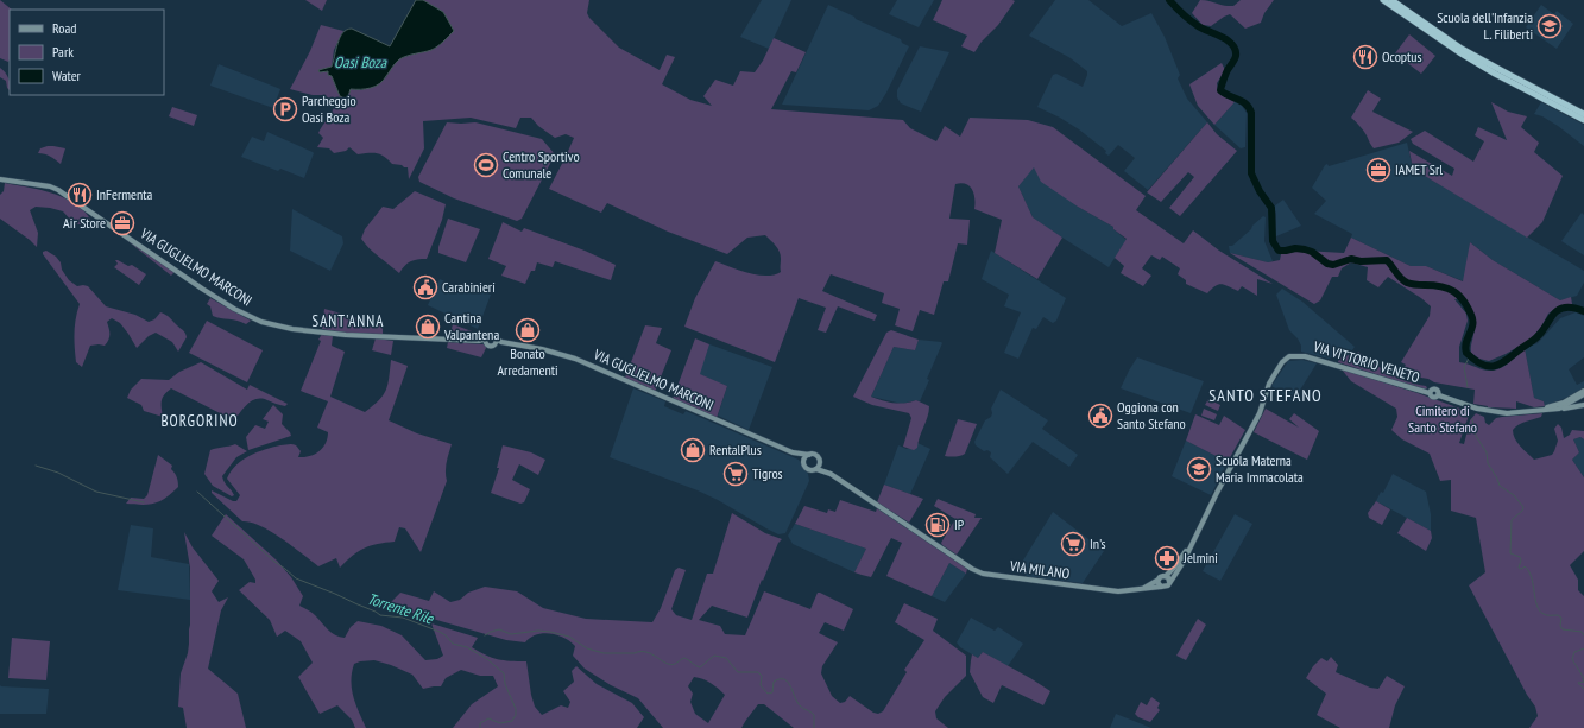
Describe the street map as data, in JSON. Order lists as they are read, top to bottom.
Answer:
{
  "streets": {
    "street": ["VIA GUGLIELMO MARCONI", "VIA VITTORIO VENETO", "VIA MILANO"]
  },
  "districts": ["SANT'ANNA", "SANTO STEFANO", "BORGORINO"],
  "water": ["Oasi Boza", "Torrente Rile"],
  "parks": ["Cimitero di Santo Stefano"],
  "places": {
    "school or university": ["Scuola dell'Infanzia L. Filiberti", "Scuola Materna Maria Immacolata"],
    "restaurant": ["Ocoptus", "InFermenta"],
    "parking": ["Parcheggio Oasi Boza"],
    "sports": ["Centro Sportivo Comunale"],
    "office": ["IAMET Srl", "Air Store"],
    "public building": ["Carabinieri", "Oggiona con Santo Stefano"],
    "shop": ["Cantina Valpantena", "Bonato Arredamenti", "RentalPlus"],
    "supermarket": ["Tigros", "In's"],
    "fuel station": ["IP"],
    "pharmacy": ["Jelmini"]
  },
  "legend": ["Road", "Park", "Water"]
}
